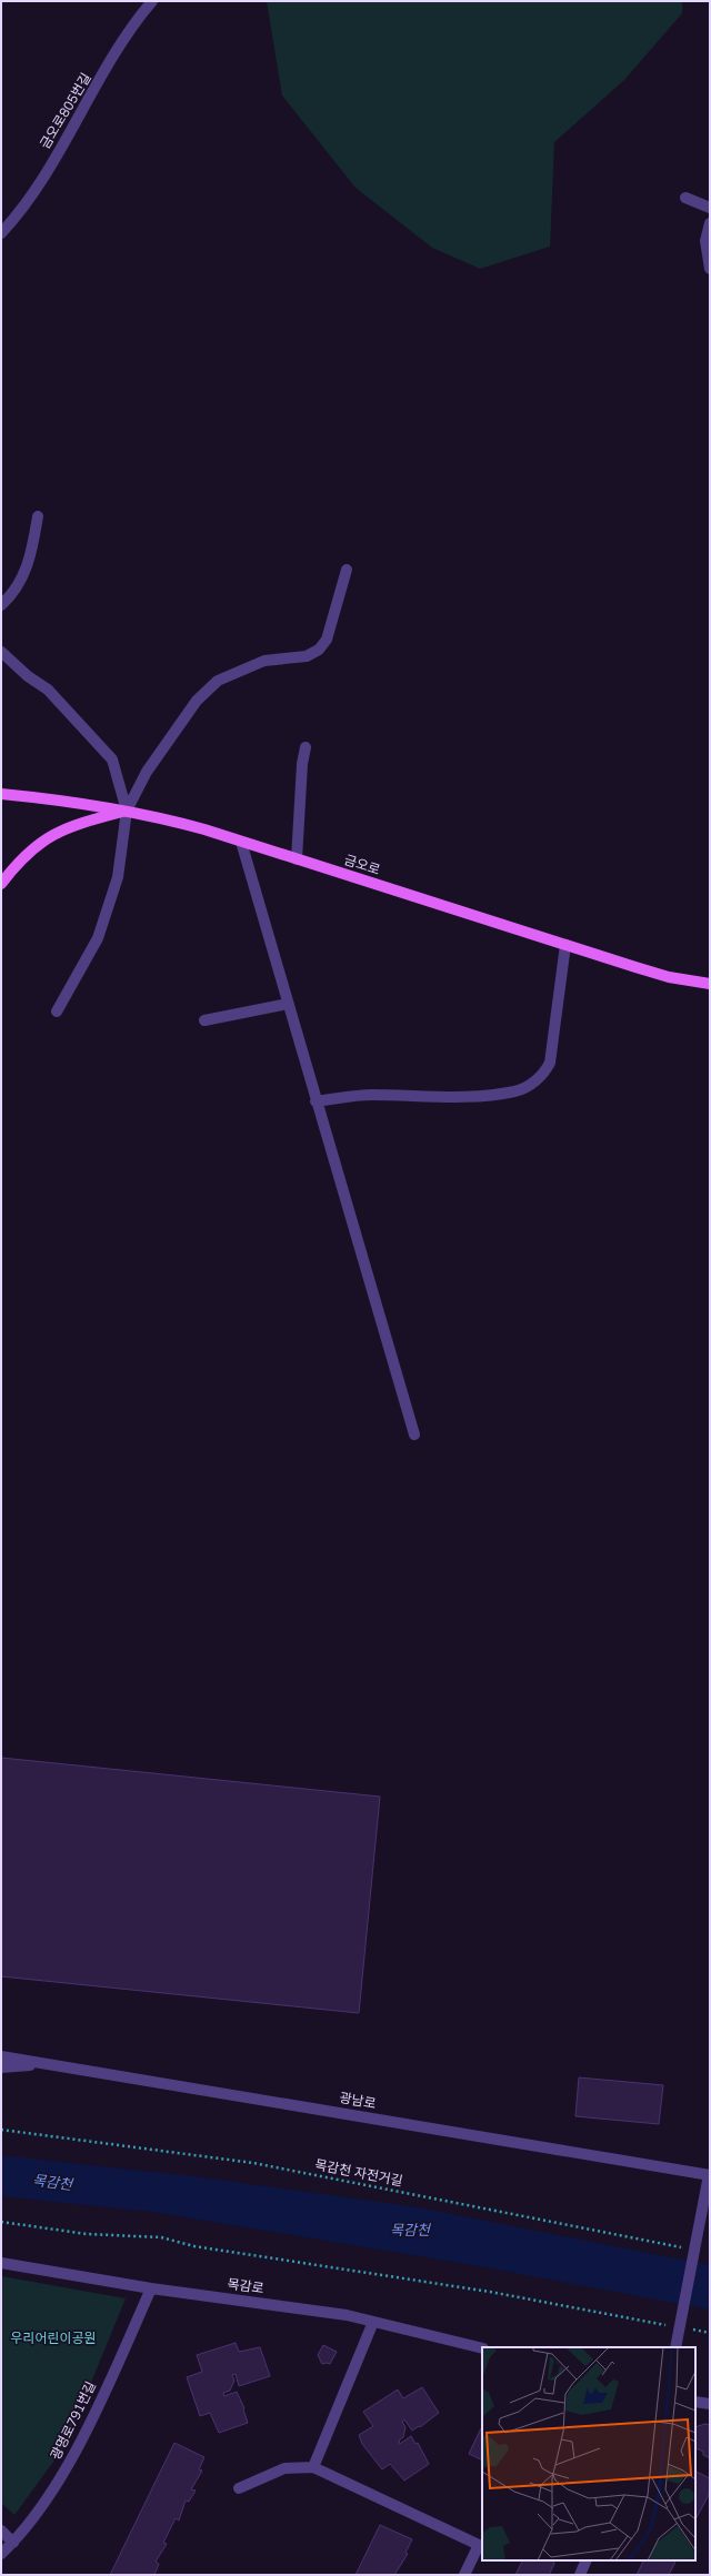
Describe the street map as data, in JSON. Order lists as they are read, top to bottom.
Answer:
{
  "streets": {
    "main road": ["금오로"],
    "street": [
      "금오로805번길",
      "광남로",
      "목감로",
      "광명로791번길"
    ],
    "path": ["목감천 자전거길"]
  },
  "crossings": [
    ["목감로", "광명로791번길"]
  ],
  "water": ["목감천"],
  "parks": ["우리어린이공원"]
}
